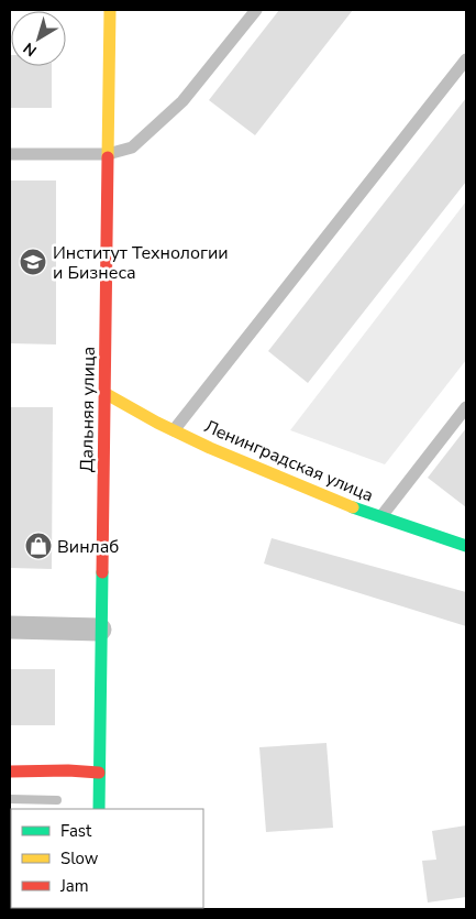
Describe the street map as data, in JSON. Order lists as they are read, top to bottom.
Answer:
{
  "streets": {
    "main road": ["Дальняя улица", "Ленинградская улица"]
  },
  "crossings": [
    ["Дальняя улица", "Ленинградская улица"]
  ],
  "places": {
    "school or university": ["Институт Технологии и Бизнеса"],
    "shop": ["Винлаб"]
  },
  "legend": ["Fast", "Slow", "Jam"],
  "north": "bottom left"
}
